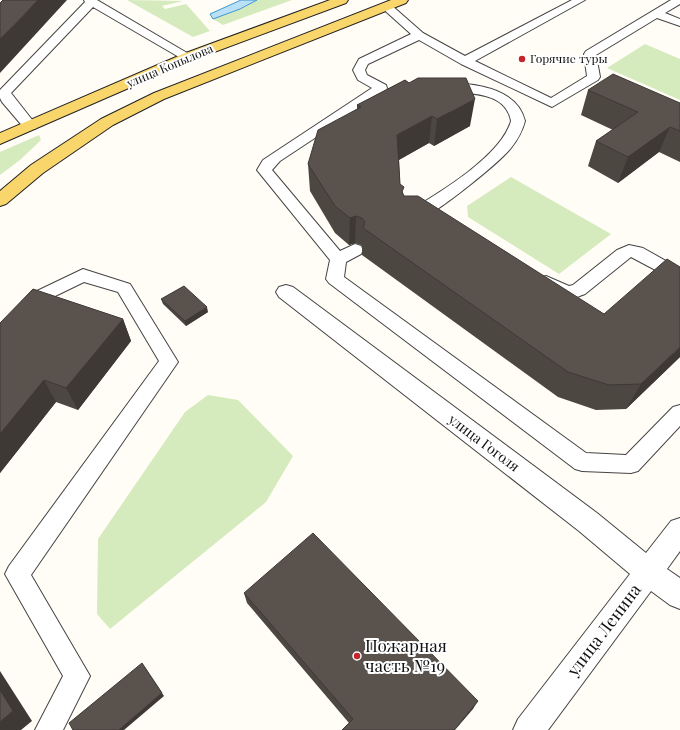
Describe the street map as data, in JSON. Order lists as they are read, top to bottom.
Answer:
{
  "streets": {
    "main road": ["улица Копылова"],
    "street": ["улица Гоголя", "улица Ленина"]
  },
  "crossings": [
    ["улица Гоголя", "улица Ленина"]
  ],
  "places": ["Горячие туры", "Пожарная часть №19"]
}
